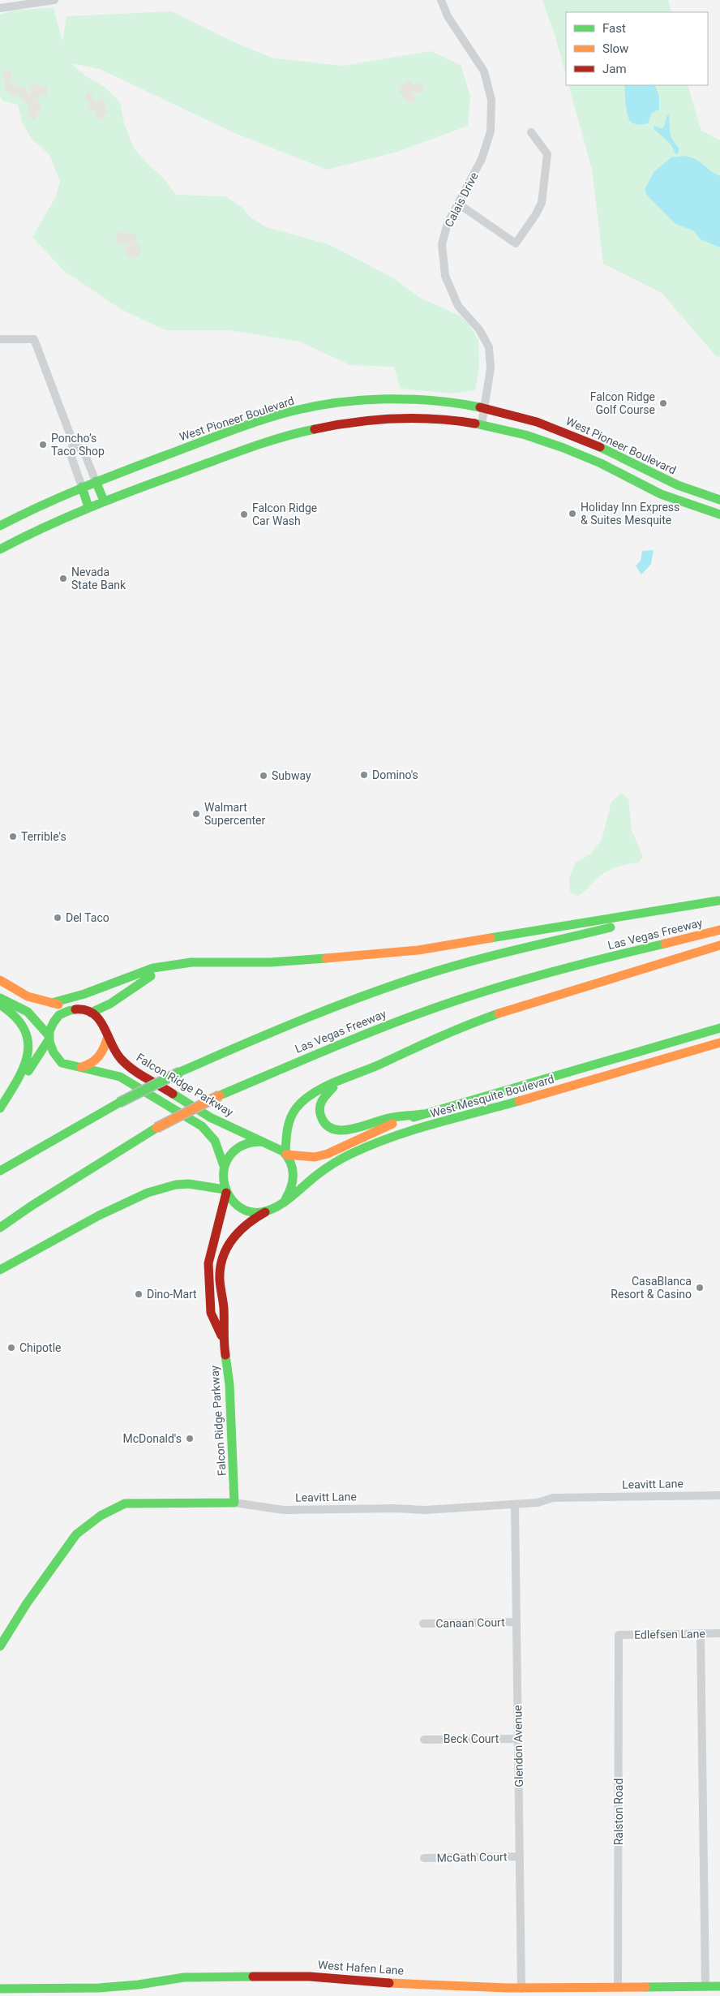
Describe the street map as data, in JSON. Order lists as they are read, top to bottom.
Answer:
{
  "streets": {
    "main road": [
      "West Pioneer Boulevard",
      "Las Vegas Freeway",
      "Falcon Ridge Parkway",
      "West Mesquite Boulevard",
      "Leavitt Lane",
      "West Hafen Lane"
    ],
    "street": [
      "Calais Drive",
      "Canaan Court",
      "Edlefsen Lane",
      "Beck Court",
      "Glendon Avenue",
      "Ralston Road",
      "McGath Court"
    ]
  },
  "crossings": [
    ["Calais Drive", "West Pioneer Boulevard"],
    ["Falcon Ridge Parkway", "West Mesquite Boulevard"],
    ["Falcon Ridge Parkway", "Leavitt Lane"],
    ["Leavitt Lane", "Glendon Avenue"],
    ["Canaan Court", "Glendon Avenue"],
    ["Edlefsen Lane", "Ralston Road"],
    ["Beck Court", "Glendon Avenue"],
    ["Glendon Avenue", "McGath Court"],
    ["Glendon Avenue", "West Hafen Lane"],
    ["Ralston Road", "West Hafen Lane"]
  ],
  "places": [
    "Falcon Ridge Golf Course",
    "Poncho’s Taco Shop",
    "Holiday Inn Express & Suites Mesquite",
    "Falcon Ridge Car Wash",
    "Nevada State Bank",
    "Domino's",
    "Subway",
    "Walmart Supercenter",
    "Terrible's",
    "Del Taco",
    "CasaBlanca Resort & Casino",
    "Dino-Mart",
    "Chipotle",
    "McDonald's"
  ],
  "legend": ["Fast", "Slow", "Jam"]
}
